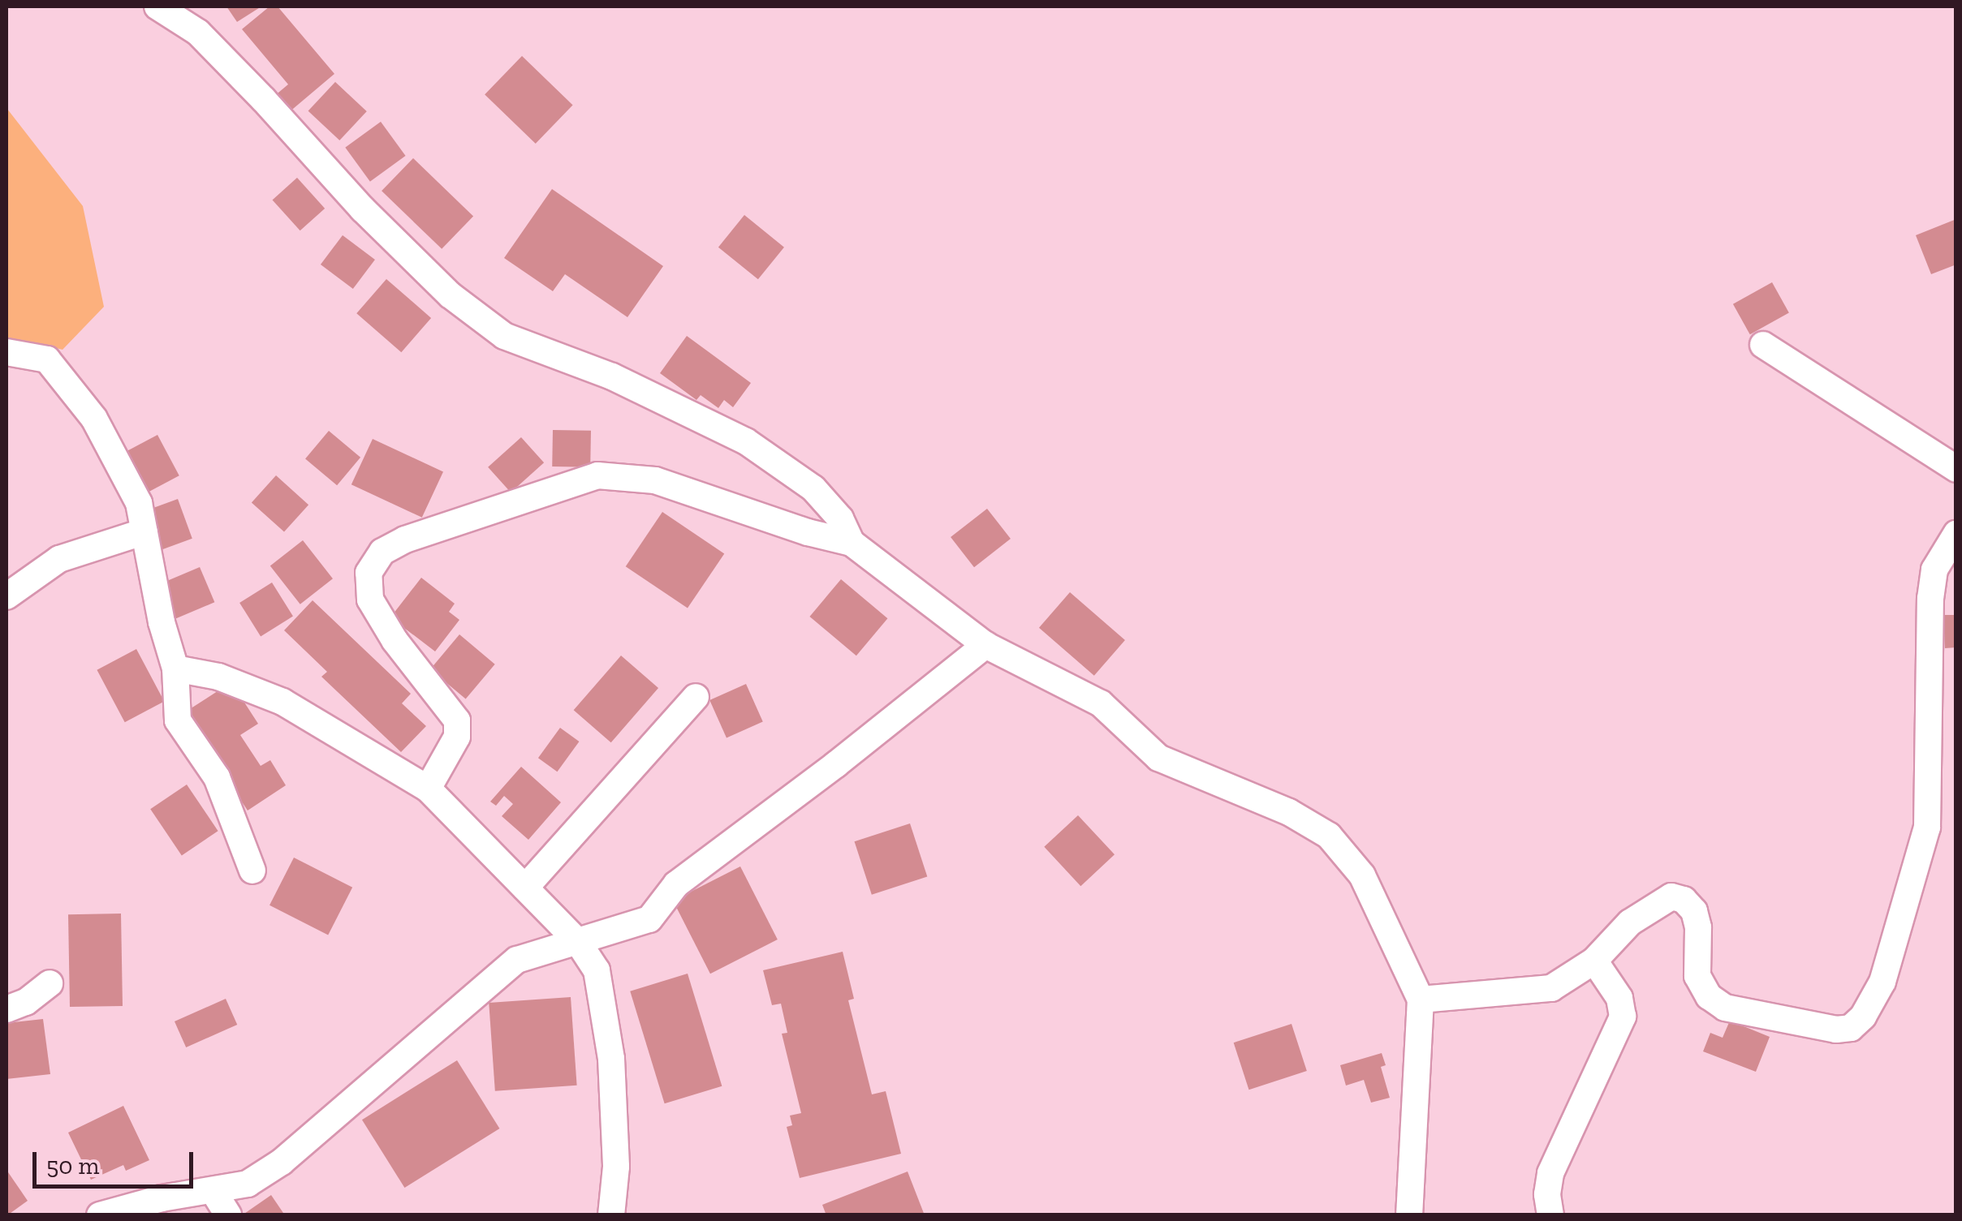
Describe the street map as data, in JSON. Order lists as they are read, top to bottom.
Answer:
{
  "scale_bar": "50 m"
}
